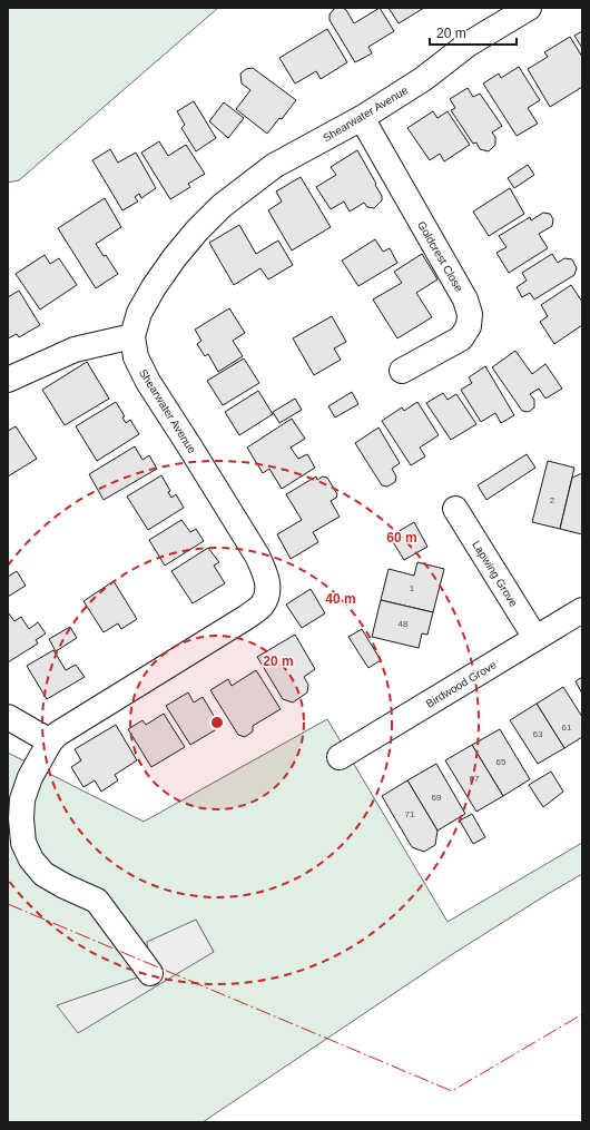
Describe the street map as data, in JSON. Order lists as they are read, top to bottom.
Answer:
{
  "streets": {
    "street": [
      "Shearwater Avenue",
      "Goldcrest Close",
      "Lapwing Grove",
      "Birdwood Grove"
    ]
  },
  "crossings": [
    ["Shearwater Avenue", "Goldcrest Close"],
    ["Lapwing Grove", "Birdwood Grove"]
  ],
  "house_numbers": [
    "2",
    "1",
    "48",
    "61",
    "63",
    "65",
    "67",
    "69",
    "71"
  ],
  "scale_bar": "20 m",
  "rings": ["60 m", "40 m", "20 m"]
}
